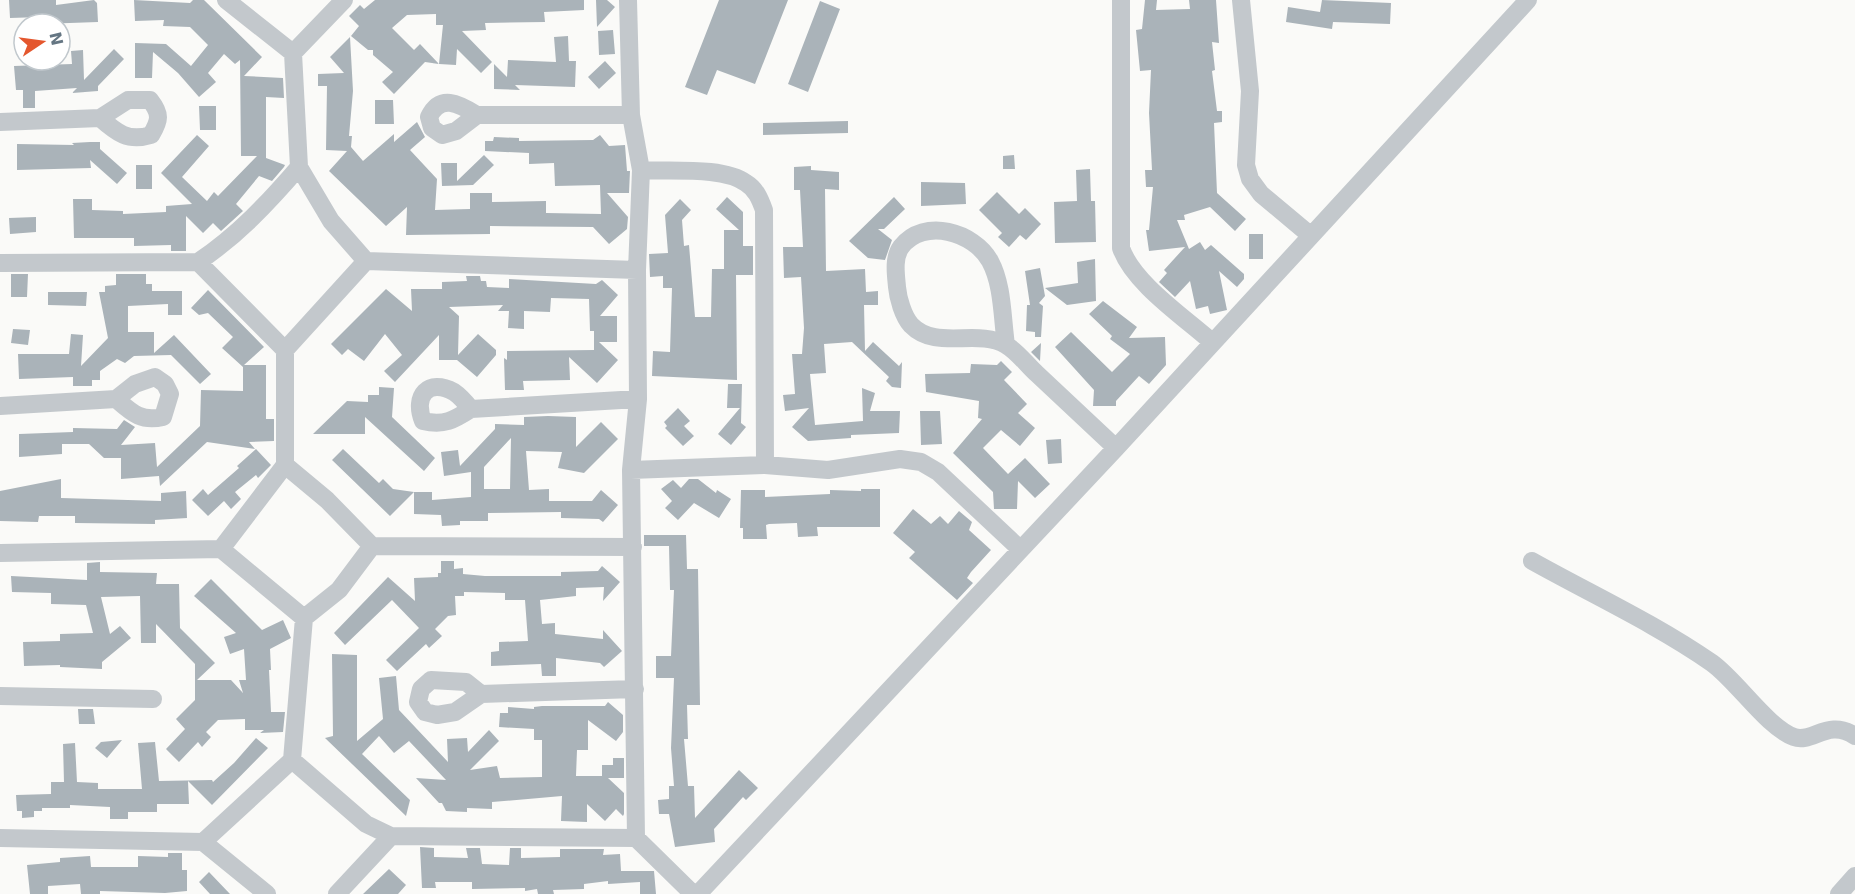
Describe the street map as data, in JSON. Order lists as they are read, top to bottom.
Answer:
{
  "north": "right"
}
